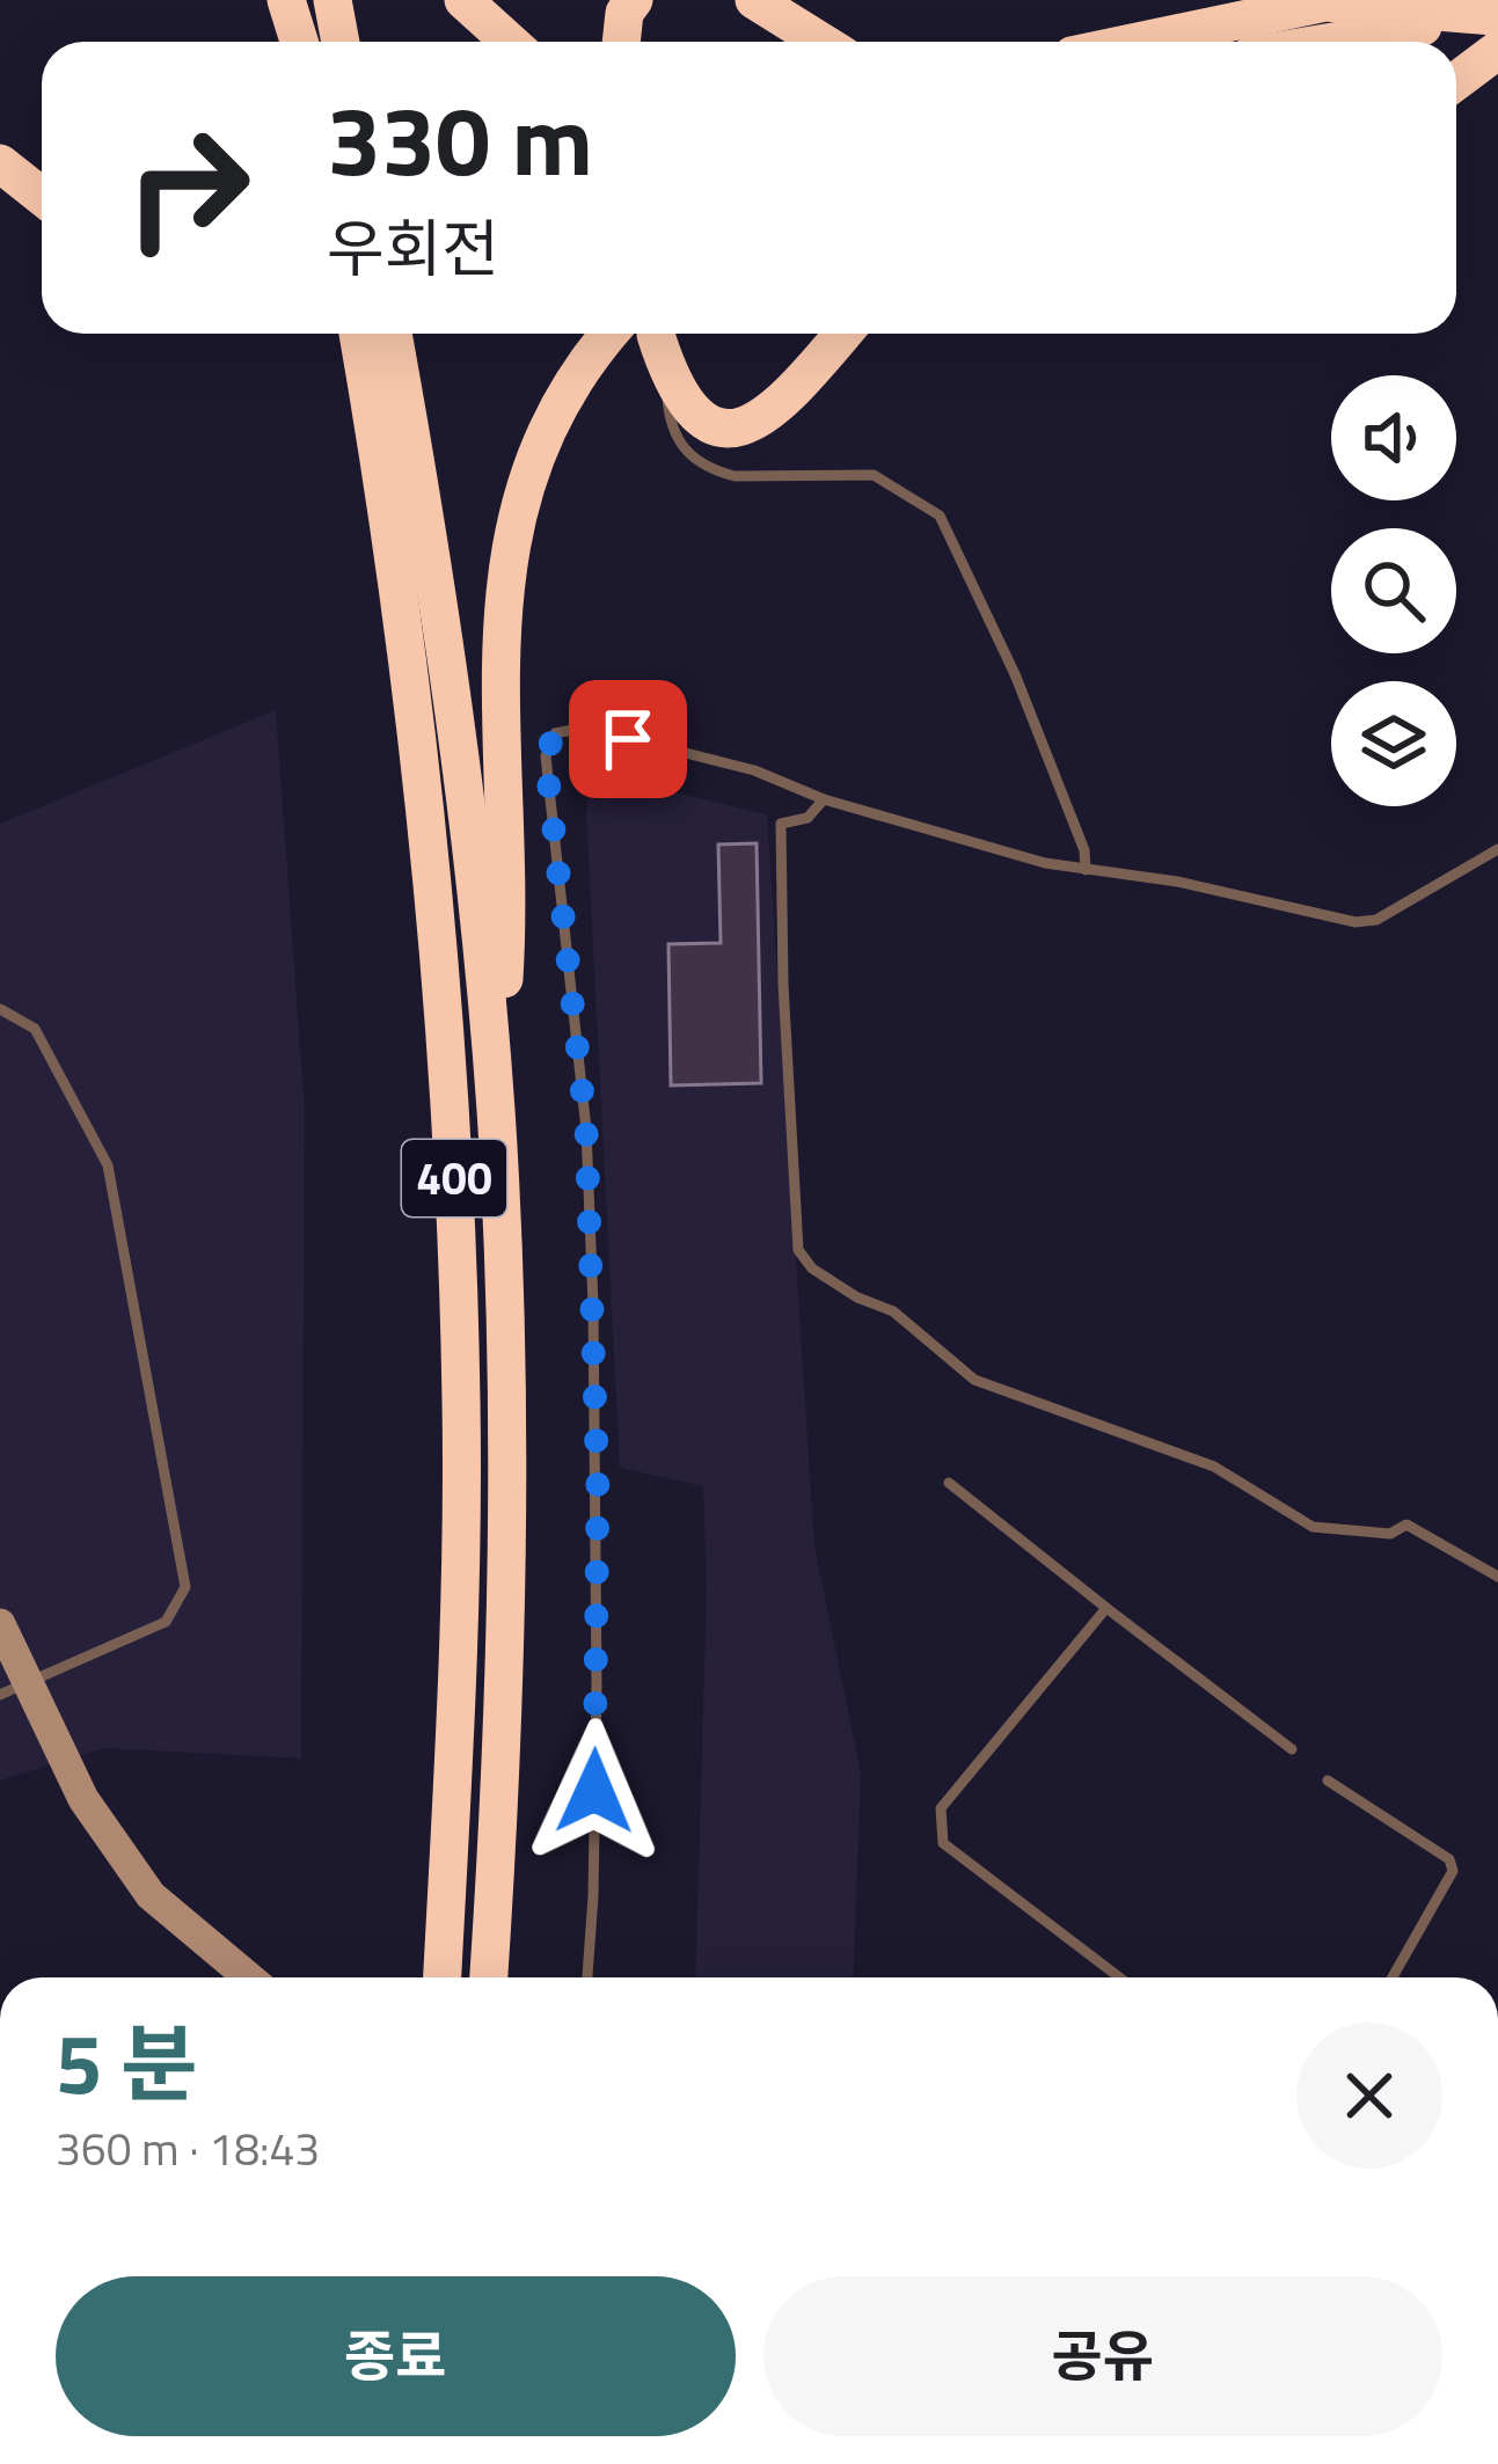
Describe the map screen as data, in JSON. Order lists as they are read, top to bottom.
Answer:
{
  "streets": {
    "highway": ["400"]
  },
  "page": {
    "turn": ["330 m", "우회전"],
    "heading": ["5 분", "360 m · 18:43"],
    "buttons": ["종료", "공유"]
  }
}
